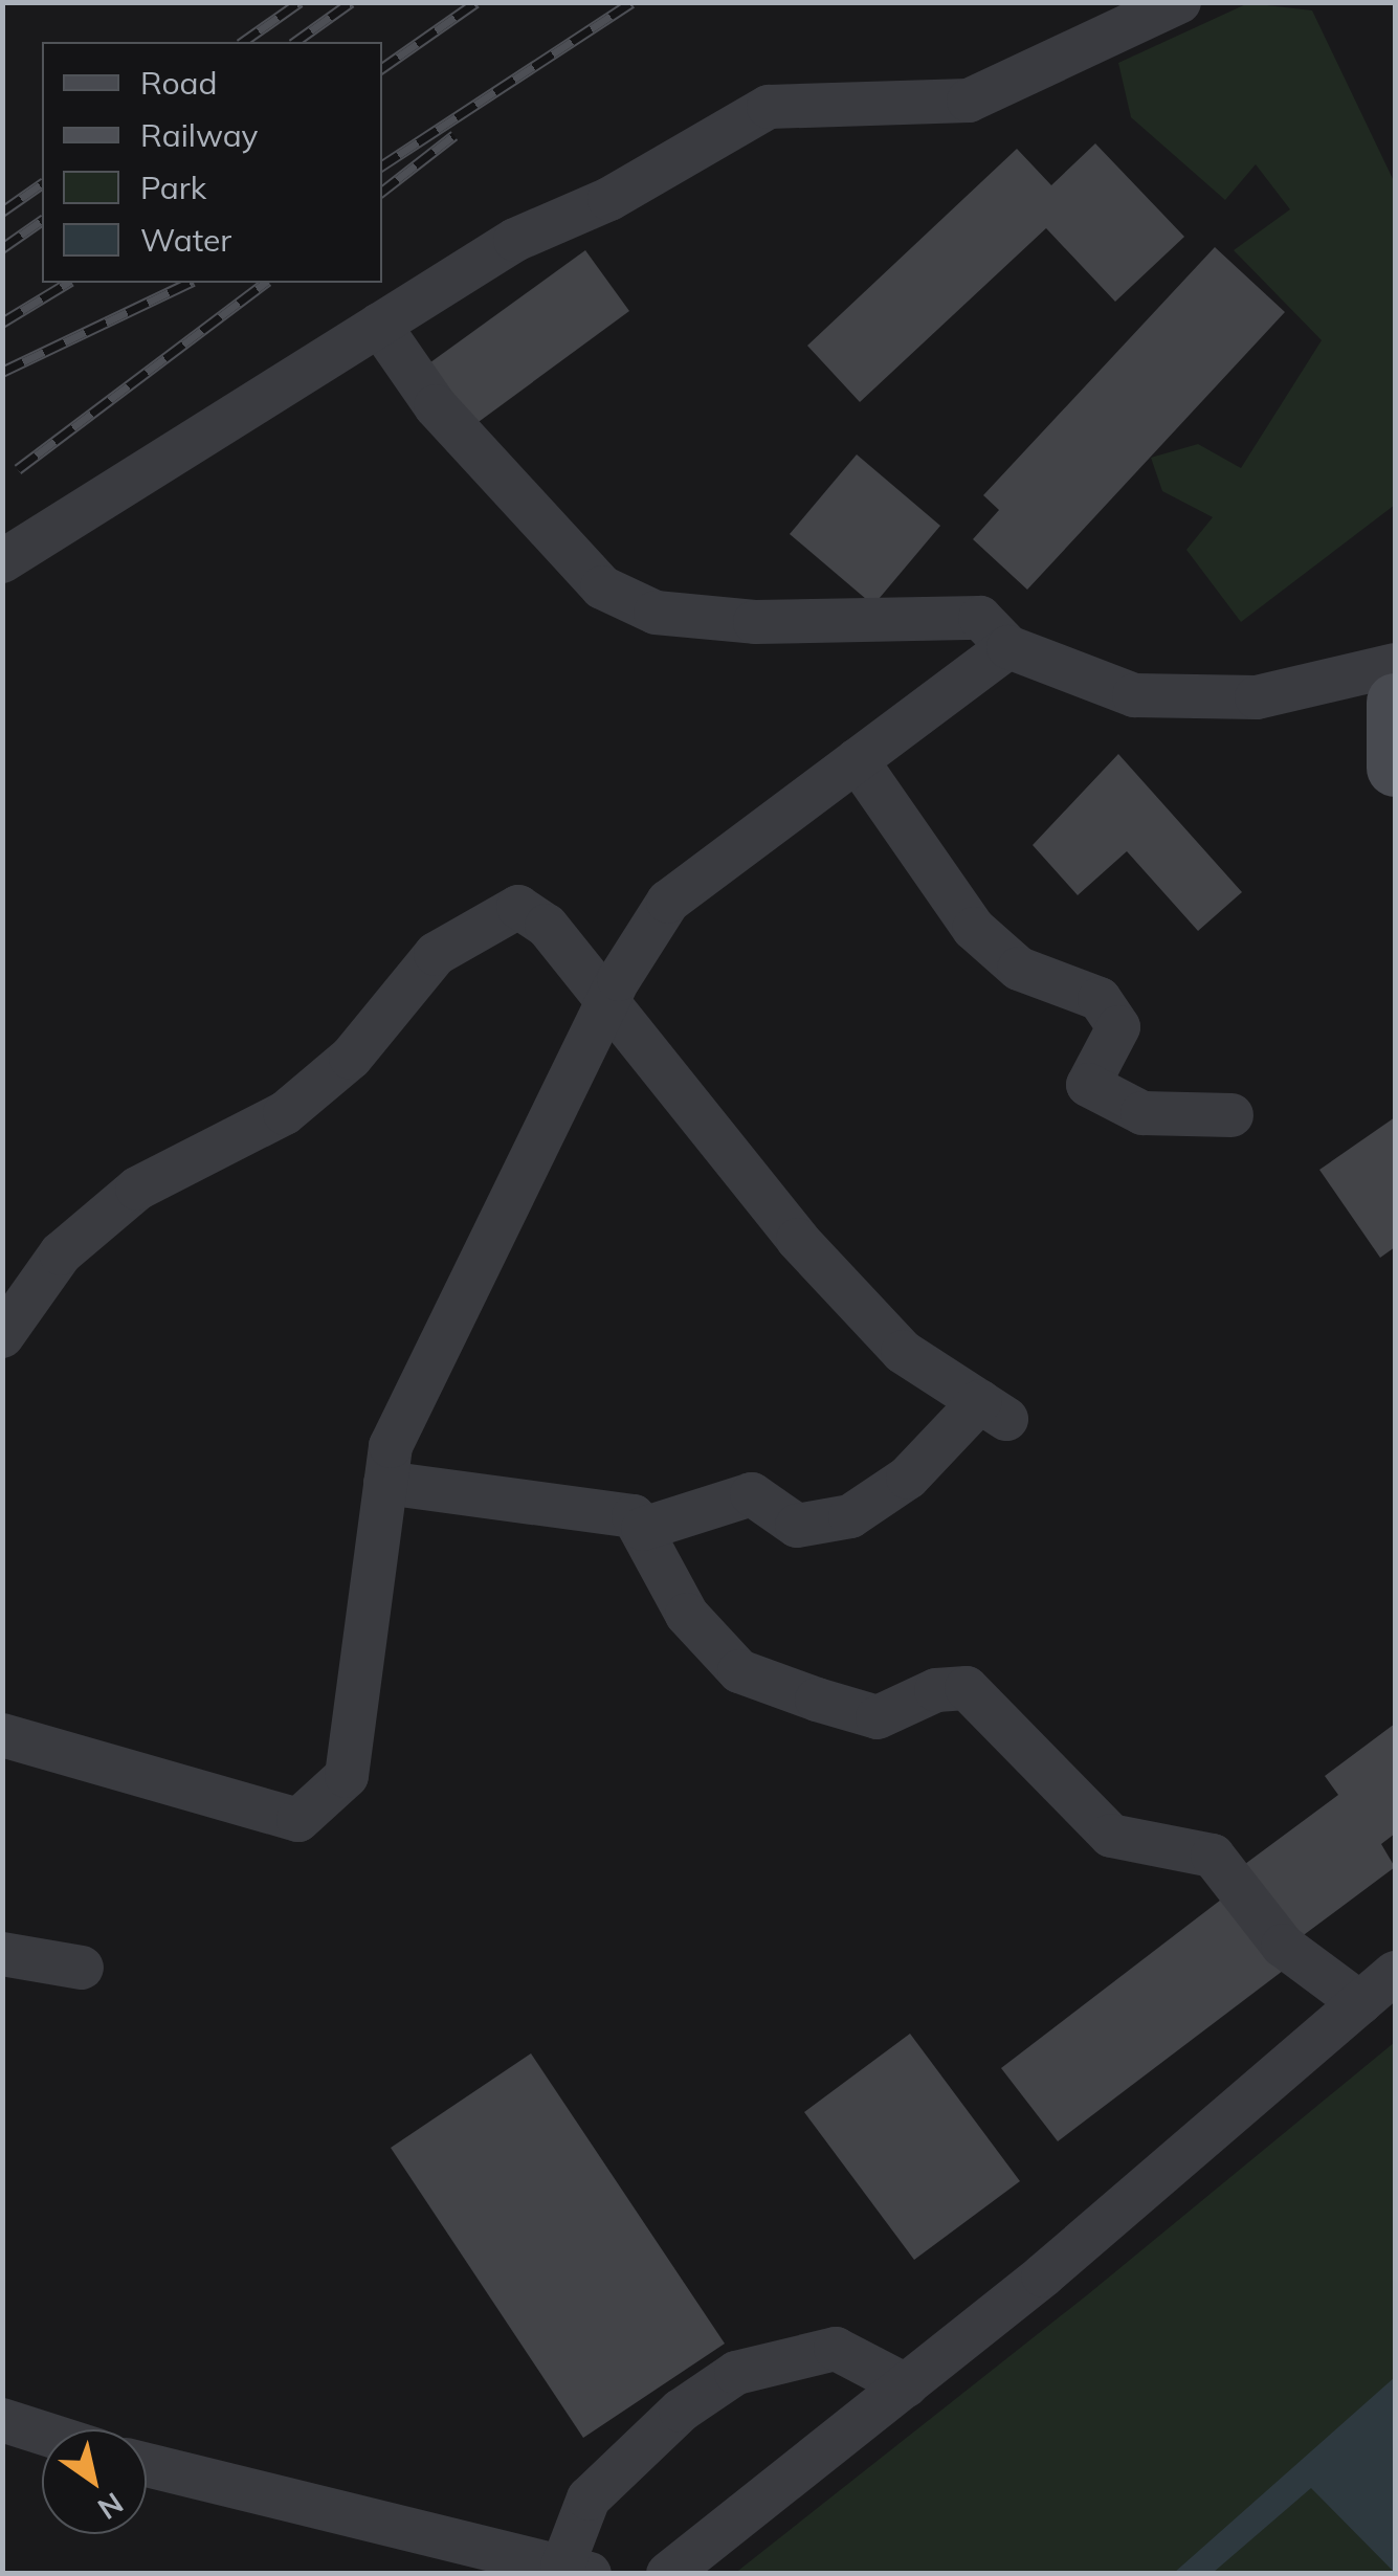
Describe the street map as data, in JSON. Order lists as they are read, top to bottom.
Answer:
{
  "legend": [
    "Road",
    "Railway",
    "Park",
    "Water"
  ],
  "north": "bottom right"
}
